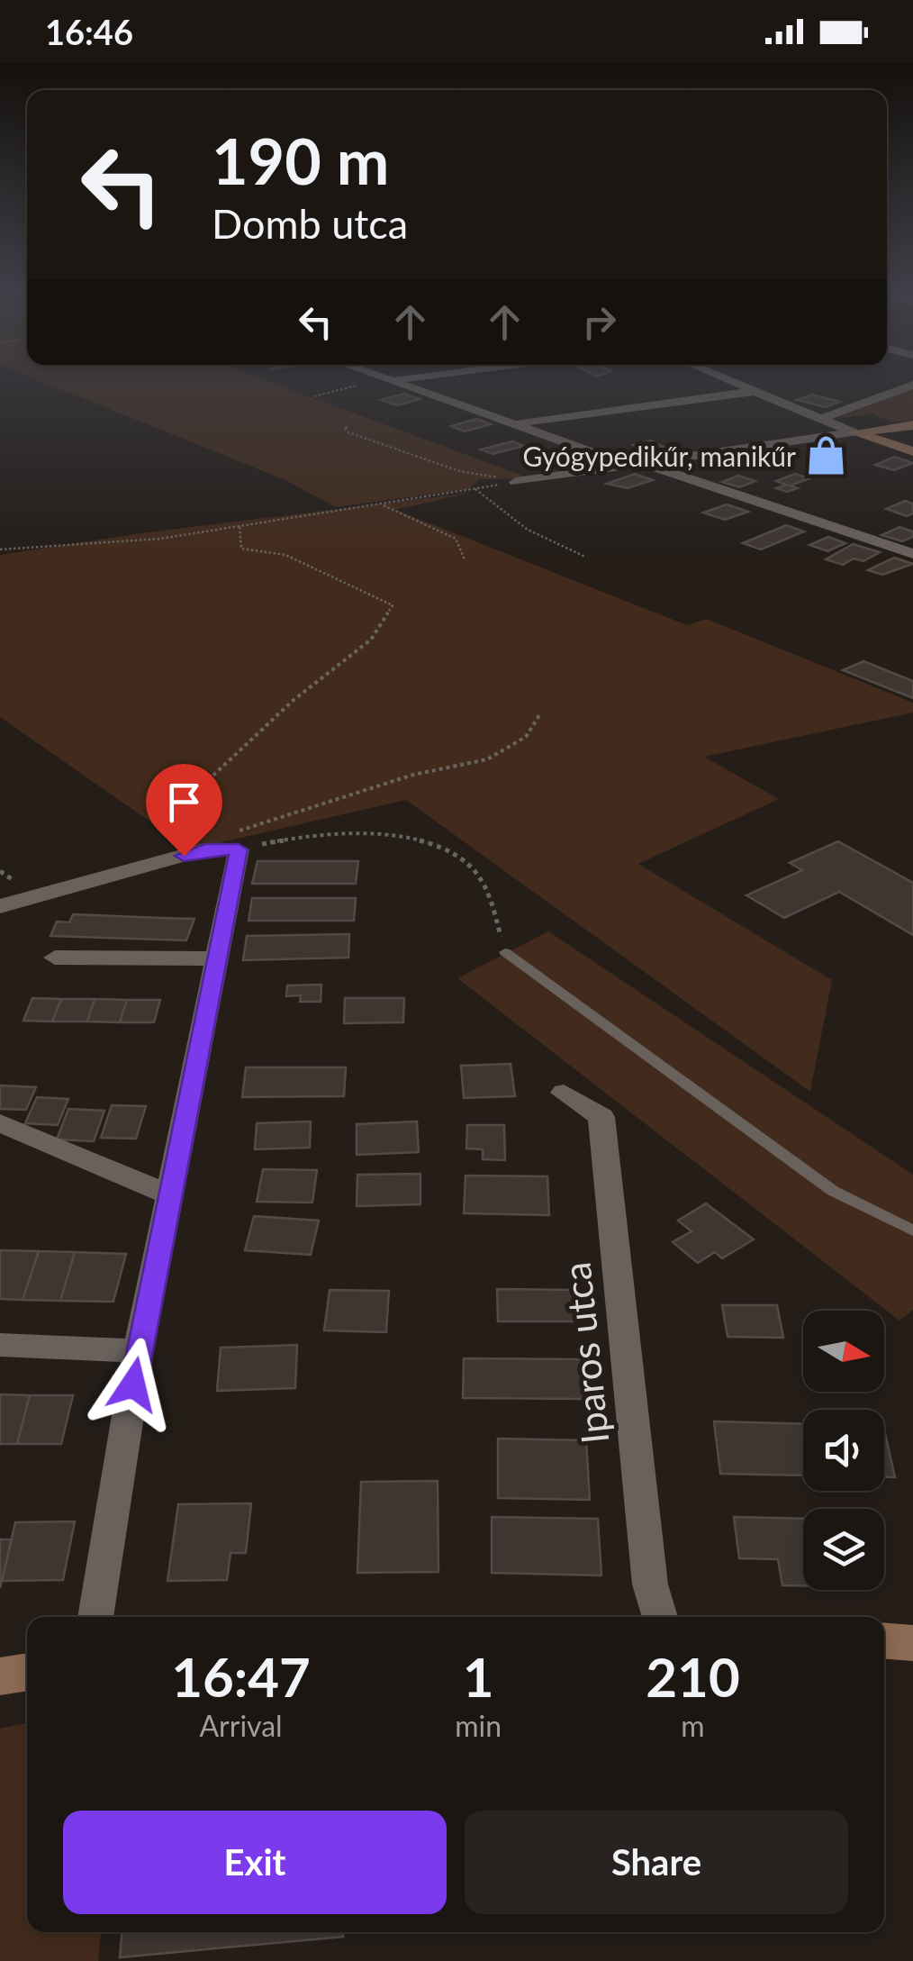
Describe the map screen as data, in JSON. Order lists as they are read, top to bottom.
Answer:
{
  "streets": {
    "street": ["Iparos utca"]
  },
  "places": {
    "shop": ["Gyógypedikűr, manikűr"]
  },
  "north": "right",
  "page": {
    "status": "16:46",
    "turn": ["190 m", "Domb utca"],
    "eta": [
      "16:47",
      "Arrival",
      "1",
      "min",
      "210",
      "m"
    ],
    "buttons": ["Exit", "Share"]
  }
}
